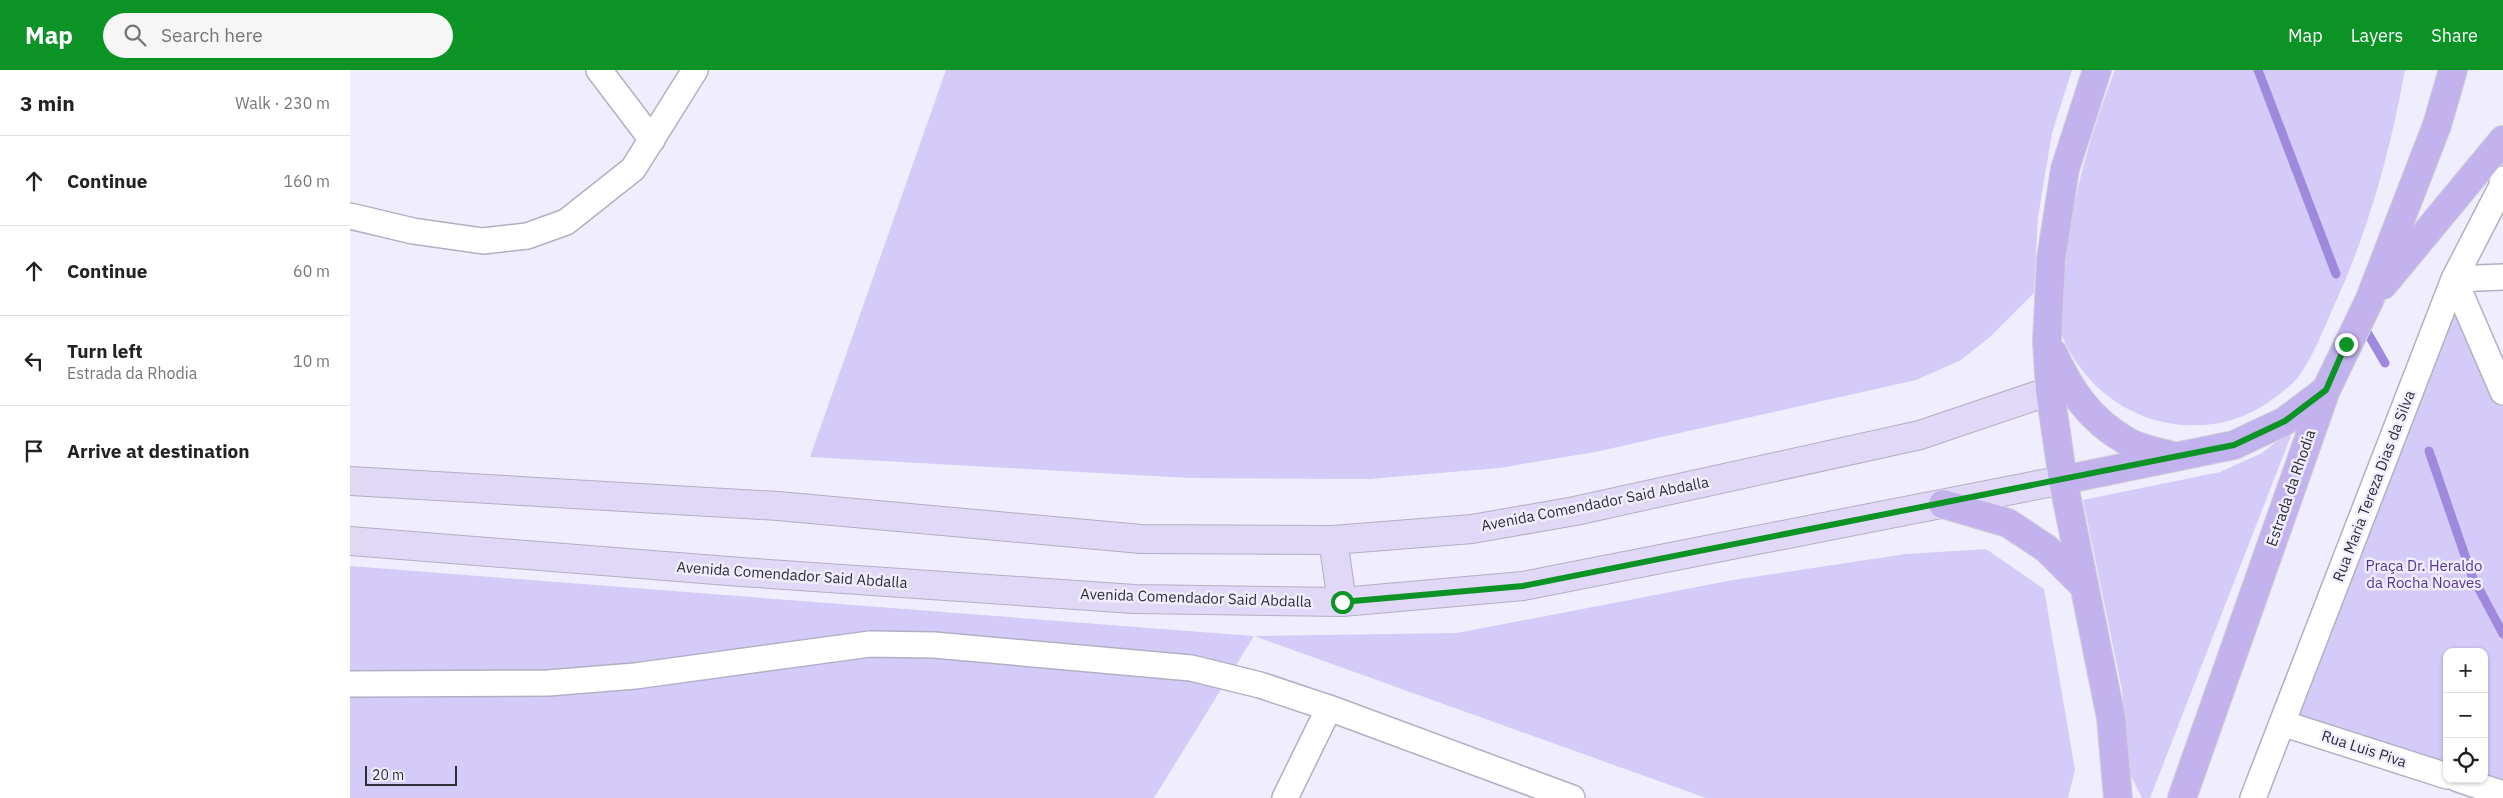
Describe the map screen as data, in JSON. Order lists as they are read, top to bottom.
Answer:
{
  "streets": {
    "main road": ["Estrada da Rhodia"],
    "street": ["Rua Maria Tereza Dias da Silva", "Avenida Comendador Said Abdalla", "Rua Luis Piva"]
  },
  "crossings": [
    ["Rua Maria Tereza Dias da Silva", "Rua Luis Piva"]
  ],
  "parks": ["Praça Dr. Heraldo da Rocha Noaves"],
  "scale_bar": "20 m",
  "page": {
    "header": "Map",
    "search": "Search here",
    "nav": ["Map", "Layers", "Share"],
    "heading": ["3 min", "Walk · 230 m"],
    "list": [
      ["Continue", "160 m"],
      ["Continue", "60 m"],
      ["Turn left", "Estrada da Rhodia", "10 m"],
      "Arrive at destination"
    ],
    "map_buttons": ["+", "−"],
    "scale": "20 m"
  }
}
